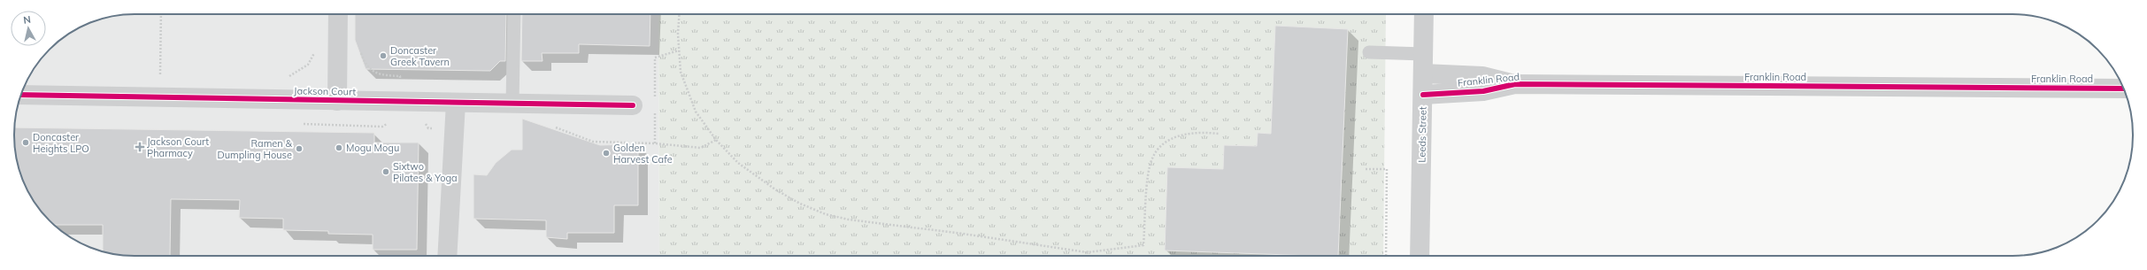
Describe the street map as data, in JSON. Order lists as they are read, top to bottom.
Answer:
{
  "streets": {
    "street": ["Franklin Road", "Jackson Court", "Leeds Street"]
  },
  "crossings": [
    ["Franklin Road", "Leeds Street"]
  ],
  "places": {
    "other": [
      "Doncaster Greek Tavern",
      "Doncaster Heights LPO",
      "Mogu Mogu",
      "Ramen & Dumpling House",
      "Golden Harvest Cafe",
      "Sixtwo Pilates & Yoga"
    ],
    "health": ["Jackson Court Pharmacy"]
  },
  "north": "top"
}
